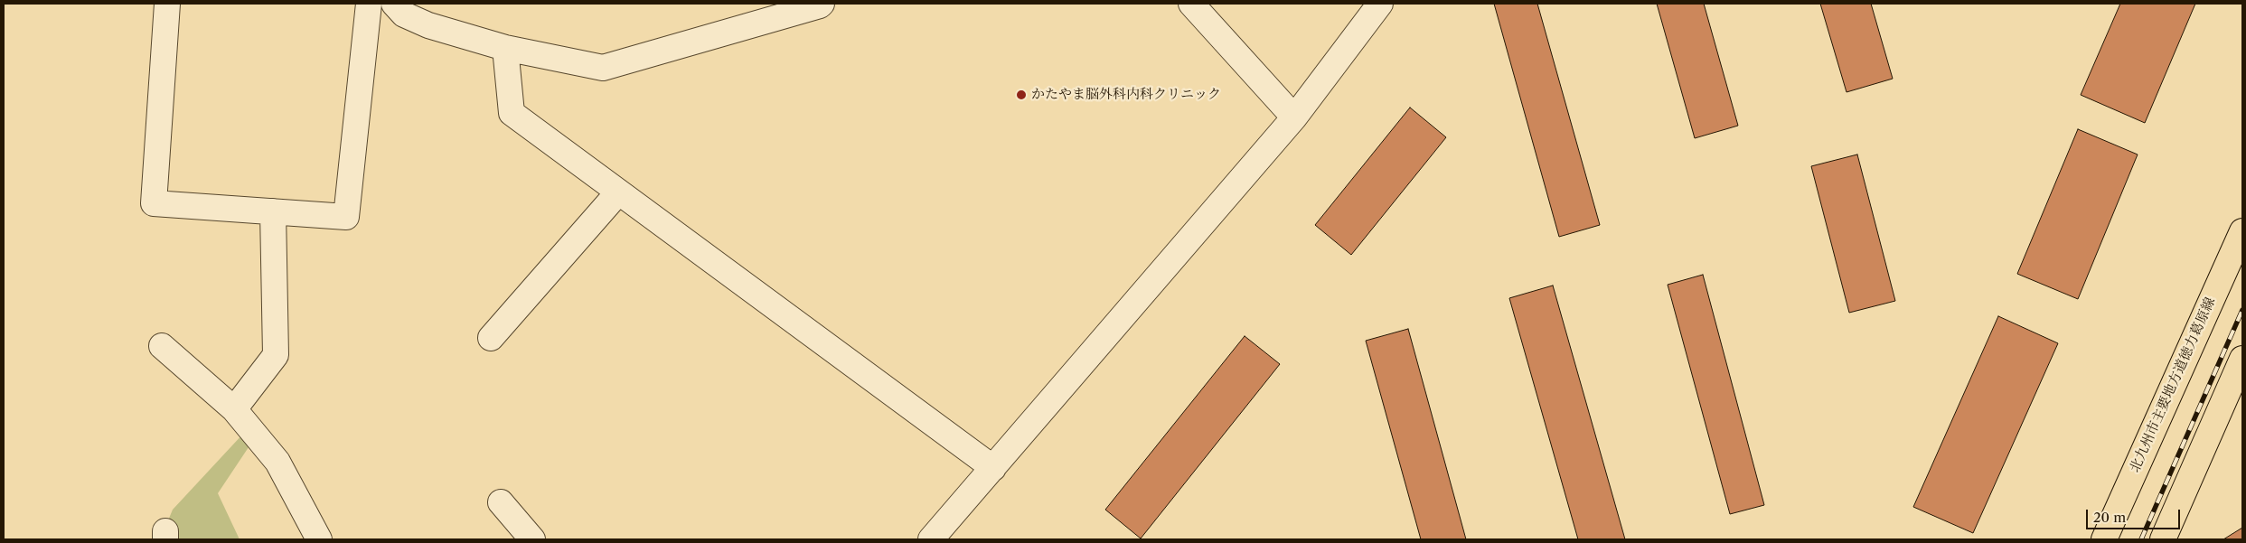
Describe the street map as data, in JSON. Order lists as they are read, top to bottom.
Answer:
{
  "streets": {
    "main road": ["北九州市主要地方道徳力葛原線"]
  },
  "places": ["かたやま脳外科内科クリニック"],
  "scale_bar": "20 m"
}
